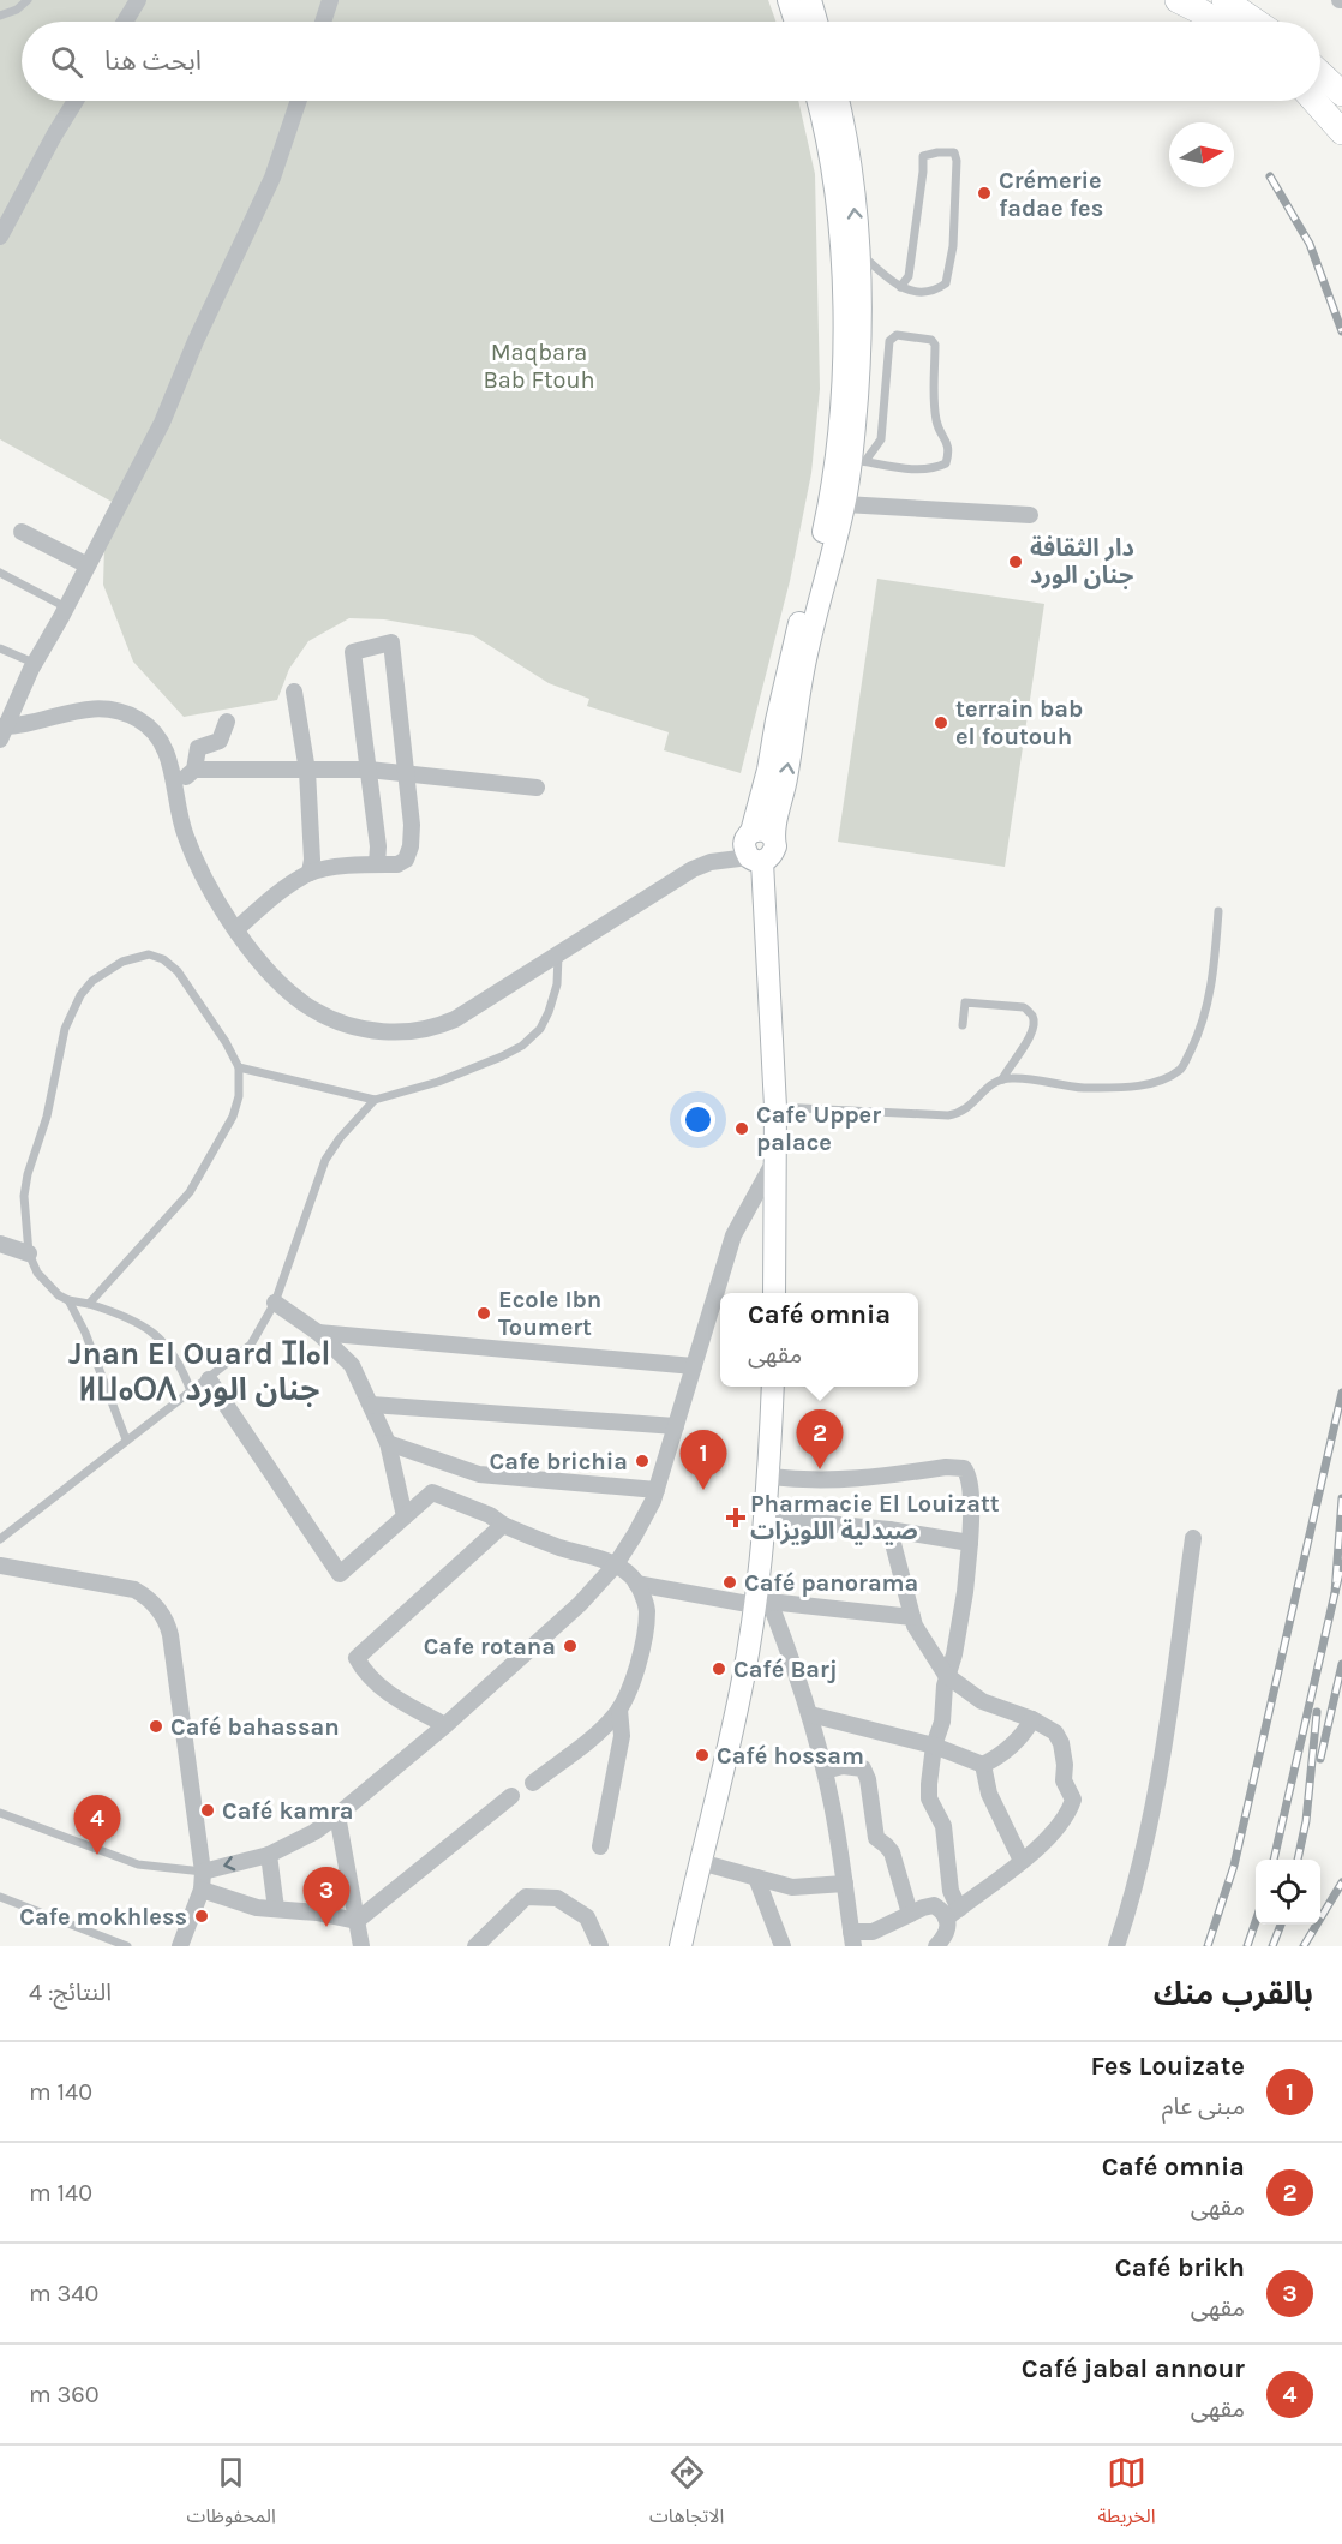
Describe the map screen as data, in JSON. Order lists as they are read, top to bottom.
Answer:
{
  "districts": ["Jnan El Ouard ⵊⵏⴰⵏ ⵍⵡⴰⵔⴷ جنان الورد"],
  "parks": ["Maqbara Bab Ftouh"],
  "places": {
    "other": [
      "Crémerie fadae fes",
      "دار الثقافة جنان الورد",
      "terrain bab el foutouh",
      "Cafe Upper palace",
      "Ecole Ibn Toumert",
      "Cafe brichia",
      "Café panorama",
      "Cafe rotana",
      "Café Barj",
      "Café bahassan",
      "Café hossam",
      "Café kamra",
      "Cafe mokhless"
    ],
    "health": ["Pharmacie El Louizatt صيدلية اللويزات"]
  },
  "north": "right",
  "page": {
    "search": "ابحث هنا",
    "popup": ["Café omnia", "مقهى"],
    "pins": [
      "2",
      "1",
      "4",
      "3"
    ],
    "heading": ["بالقرب منك", "النتائج: 4"],
    "list": [
      {
        "mark": "1",
        "name": "Fes Louizate",
        "note": "مبنى عام",
        "value": "140 m"
      },
      {
        "mark": "2",
        "name": "Café omnia",
        "note": "مقهى",
        "value": "140 m"
      },
      {
        "mark": "3",
        "name": "Café brikh",
        "note": "مقهى",
        "value": "340 m"
      },
      {
        "mark": "4",
        "name": "Café jabal annour",
        "note": "مقهى",
        "value": "360 m"
      }
    ],
    "nav": ["الخريطة", "الاتجاهات", "المحفوظات"]
  }
}
